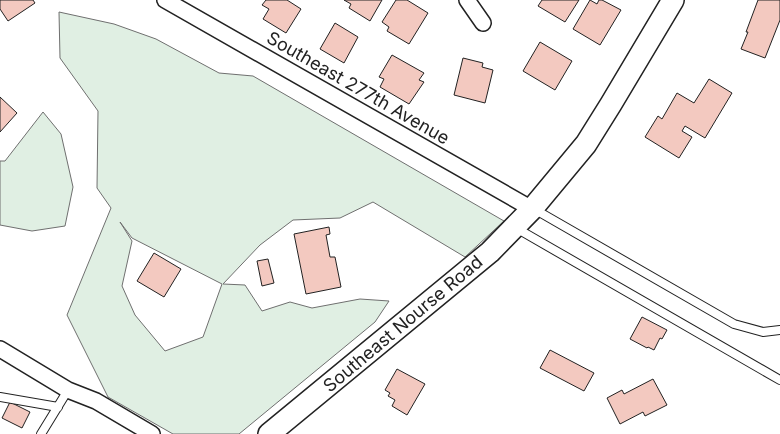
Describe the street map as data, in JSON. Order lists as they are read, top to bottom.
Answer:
{
  "streets": {
    "street": ["Southeast 277th Avenue", "Southeast Nourse Road"]
  },
  "crossings": [
    ["Southeast 277th Avenue", "Southeast Nourse Road"]
  ]
}
